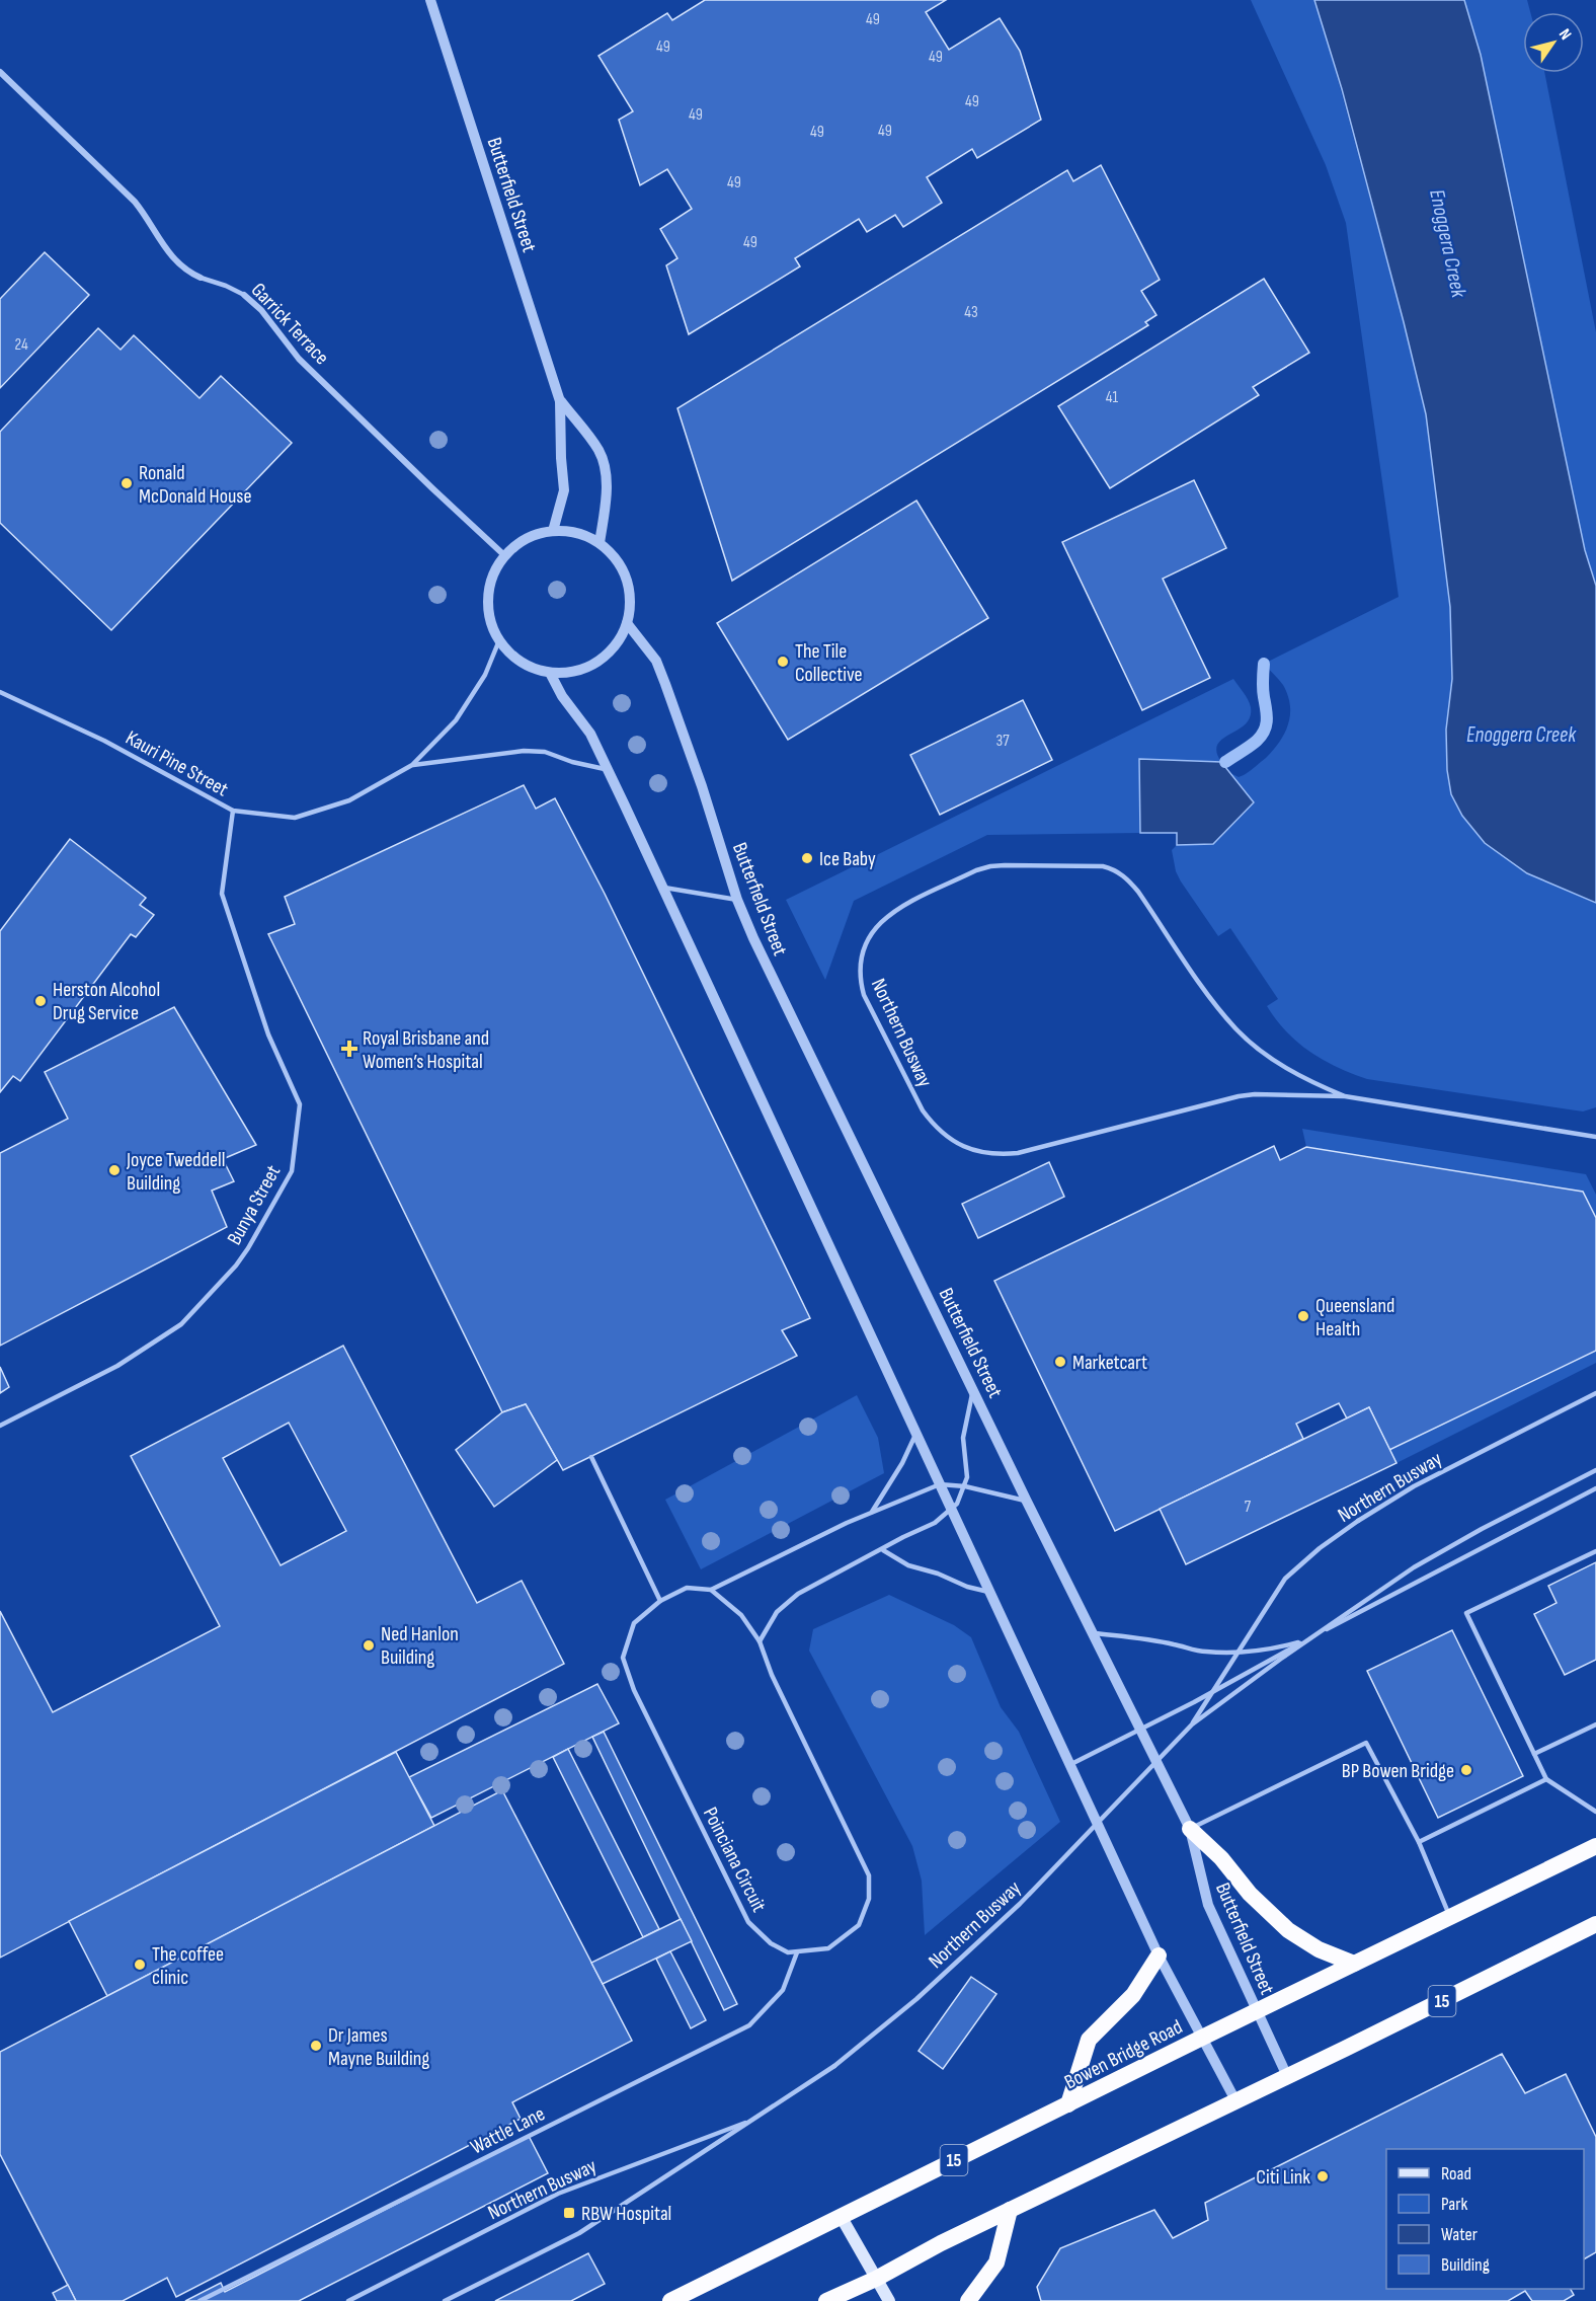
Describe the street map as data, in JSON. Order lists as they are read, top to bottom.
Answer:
{
  "streets": {
    "highway": ["15", "Bowen Bridge Road"],
    "street": ["Butterfield Street", "Garrick Terrace"],
    "lane": [
      "Kauri Pine Street",
      "Northern Busway",
      "Bunya Street",
      "Poinciana Circuit",
      "Wattle Lane"
    ]
  },
  "crossings": [
    ["Butterfield Street", "Garrick Terrace"],
    ["Butterfield Street", "15"],
    ["Butterfield Street", "Bowen Bridge Road"],
    ["Kauri Pine Street", "Bunya Street"],
    ["Poinciana Circuit", "Wattle Lane"]
  ],
  "water": ["Enoggera Creek"],
  "places": {
    "other": [
      "Ronald McDonald House",
      "The Tile Collective",
      "Ice Baby",
      "Herston Alcohol Drug Service",
      "Joyce Tweddell Building",
      "Queensland Health",
      "Marketcart",
      "Ned Hanlon Building",
      "BP Bowen Bridge",
      "The coffee clinic",
      "Dr James Mayne Building",
      "Citi Link"
    ],
    "health": ["Royal Brisbane and Women’s Hospital"],
    "transit": ["RBW Hospital"]
  },
  "house_numbers": [
    "49",
    "49",
    "49",
    "49",
    "49",
    "49",
    "49",
    "49",
    "49",
    "43",
    "24",
    "41",
    "37",
    "7"
  ],
  "legend": [
    "Road",
    "Park",
    "Water",
    "Building"
  ],
  "north": "top right"
}
